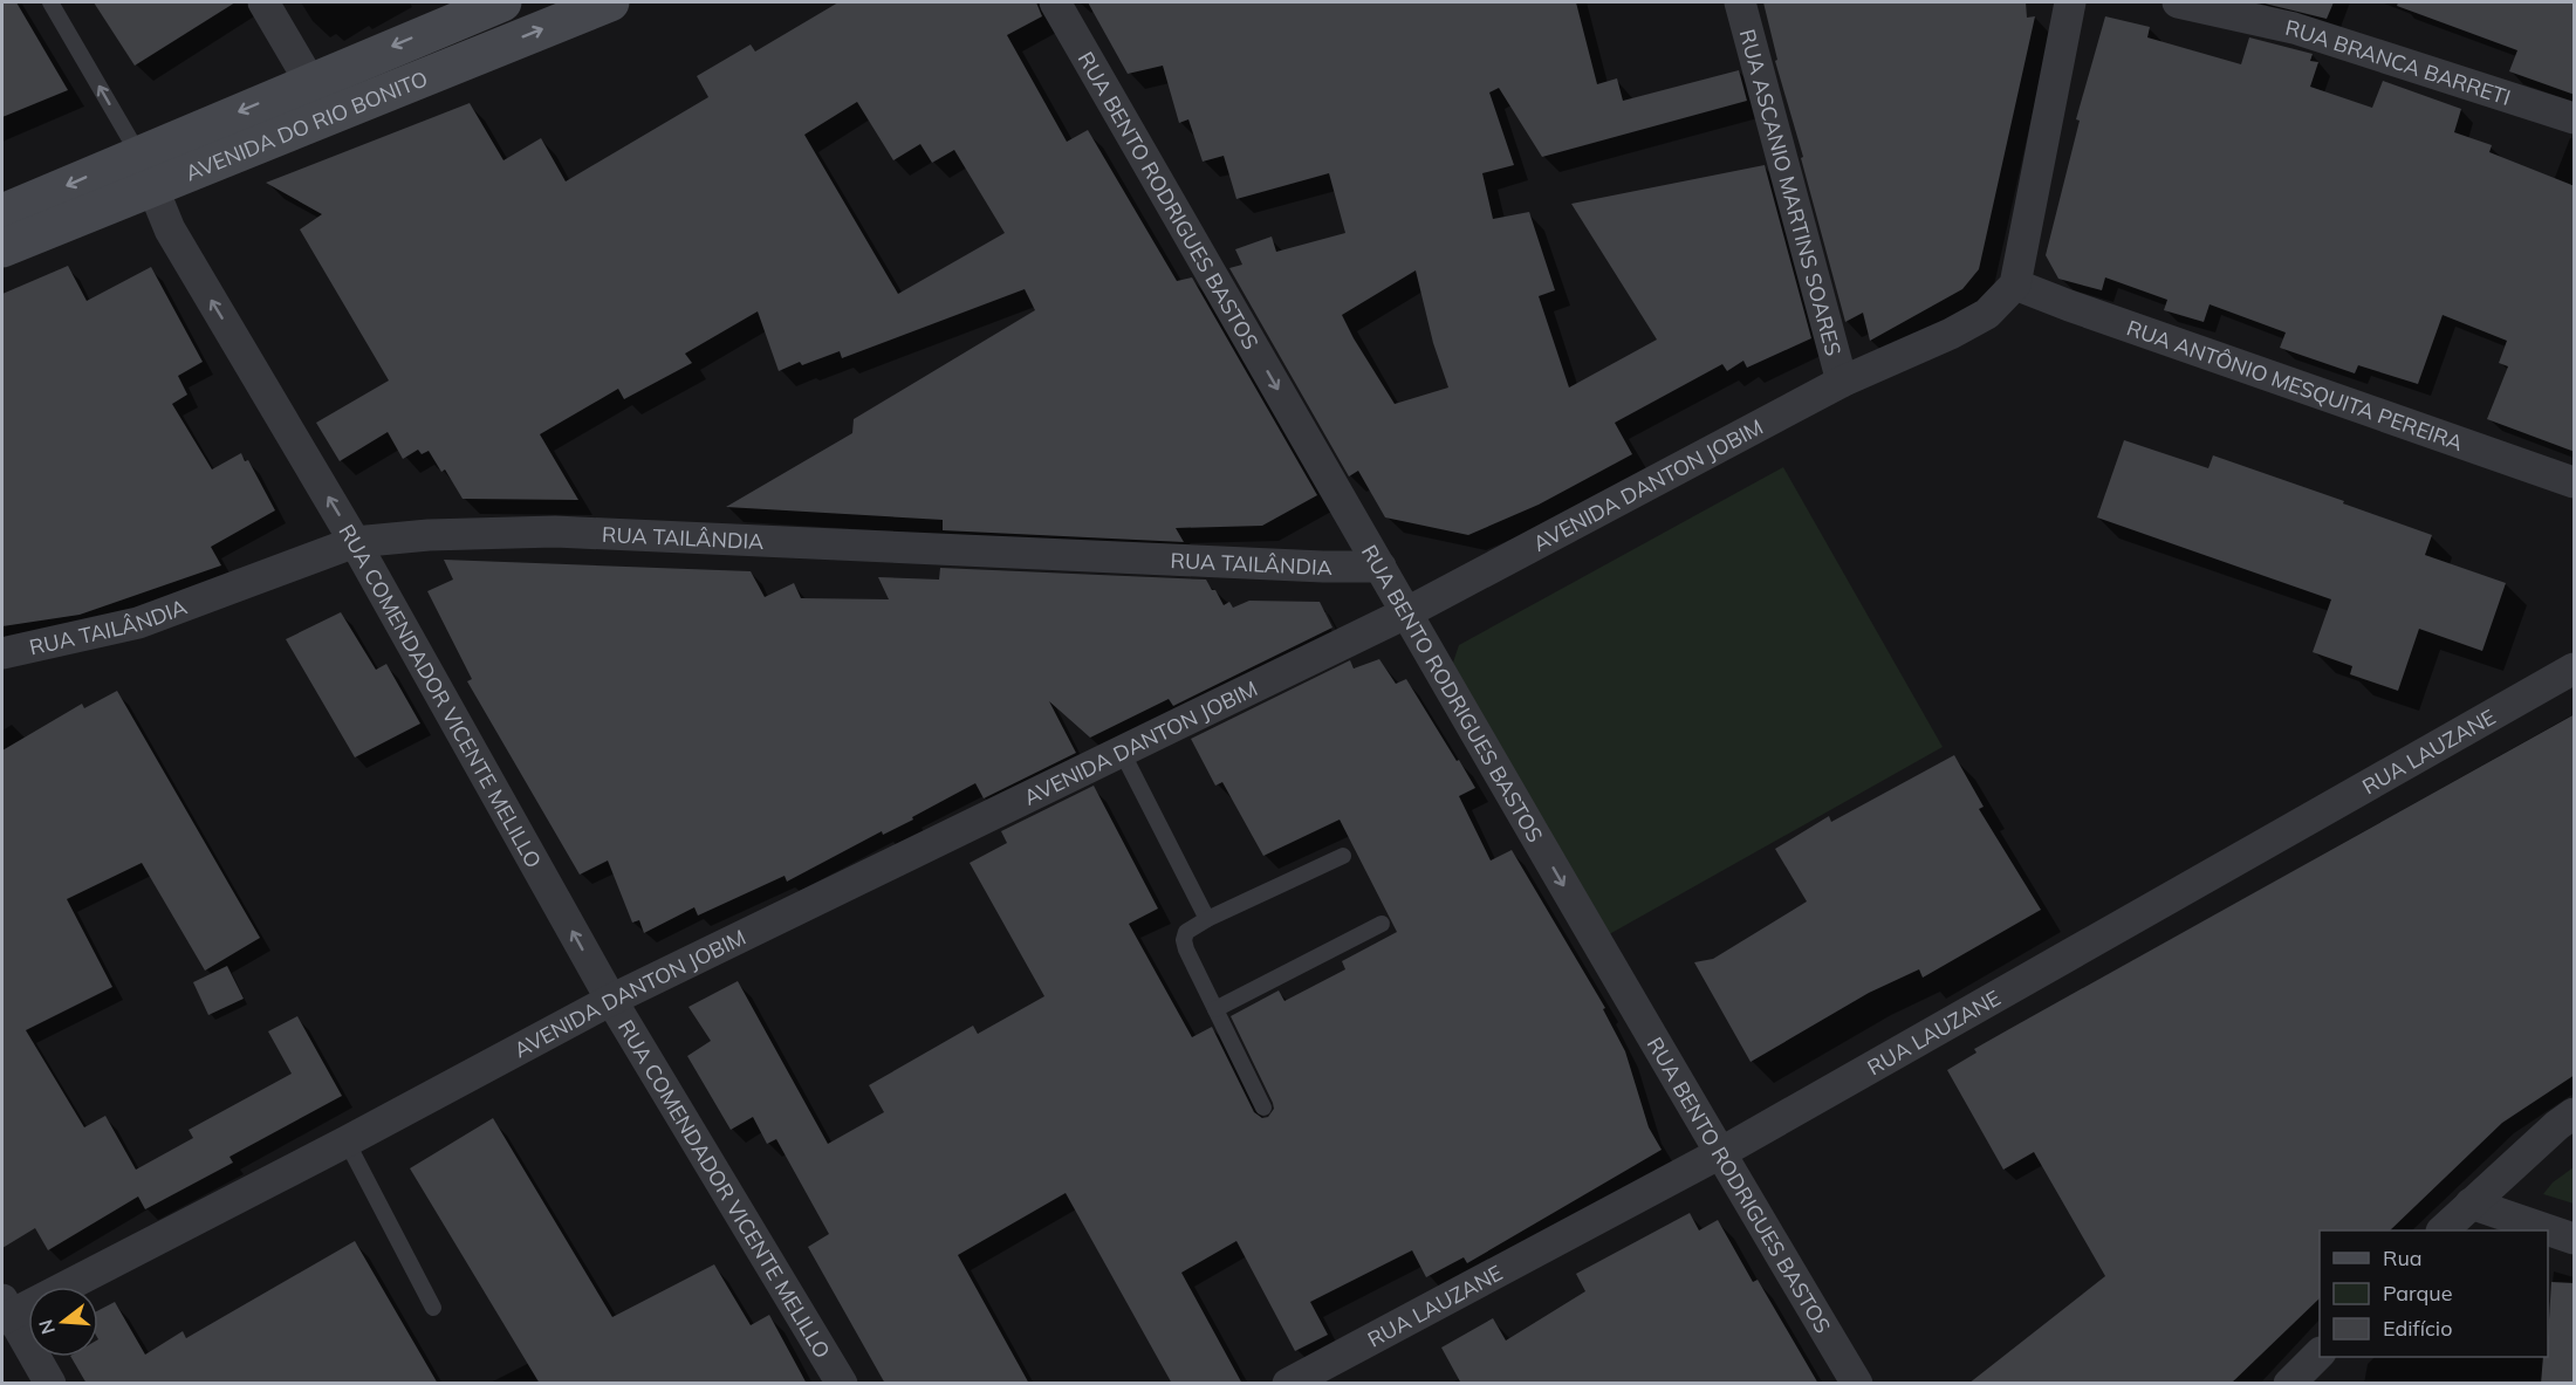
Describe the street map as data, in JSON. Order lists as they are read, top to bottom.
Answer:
{
  "streets": {
    "main road": ["AVENIDA DO RIO BONITO"],
    "street": [
      "RUA BRANCA BARRETI",
      "RUA ASCANIO MARTINS SOARES",
      "RUA BENTO RODRIGUES BASTOS",
      "RUA ANTÔNIO MESQUITA PEREIRA",
      "AVENIDA DANTON JOBIM",
      "RUA TAILÂNDIA",
      "RUA COMENDADOR VICENTE MELILLO",
      "RUA LAUZANE"
    ]
  },
  "crossings": [
    ["AVENIDA DO RIO BONITO", "RUA COMENDADOR VICENTE MELILLO"],
    ["RUA ASCANIO MARTINS SOARES", "AVENIDA DANTON JOBIM"],
    ["RUA BENTO RODRIGUES BASTOS", "AVENIDA DANTON JOBIM"],
    ["RUA BENTO RODRIGUES BASTOS", "RUA TAILÂNDIA"],
    ["RUA BENTO RODRIGUES BASTOS", "RUA LAUZANE"],
    ["RUA ANTÔNIO MESQUITA PEREIRA", "AVENIDA DANTON JOBIM"],
    ["AVENIDA DANTON JOBIM", "RUA COMENDADOR VICENTE MELILLO"],
    ["RUA TAILÂNDIA", "RUA COMENDADOR VICENTE MELILLO"]
  ],
  "one_way": ["RUA BENTO RODRIGUES BASTOS", "RUA COMENDADOR VICENTE MELILLO"],
  "legend": ["Rua", "Parque", "Edifício"],
  "north": "left"
}
